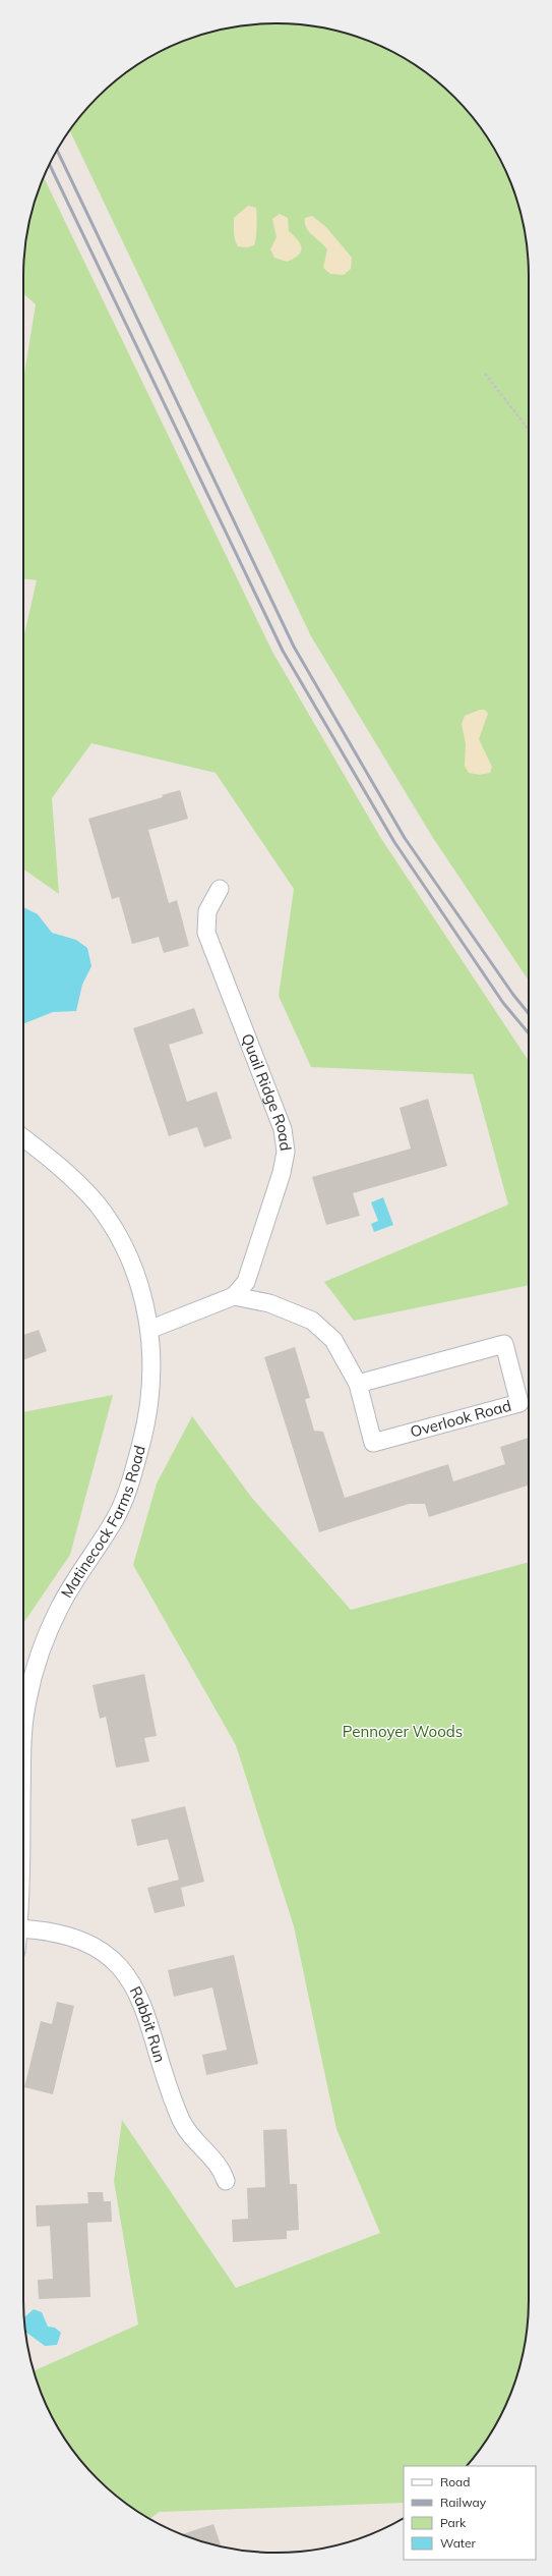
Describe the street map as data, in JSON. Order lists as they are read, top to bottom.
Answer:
{
  "streets": {
    "street": [
      "Quail Ridge Road",
      "Overlook Road",
      "Matinecock Farms Road",
      "Rabbit Run"
    ]
  },
  "crossings": [
    ["Quail Ridge Road", "Overlook Road"]
  ],
  "parks": ["Pennoyer Woods"],
  "legend": [
    "Road",
    "Railway",
    "Park",
    "Water"
  ]
}
